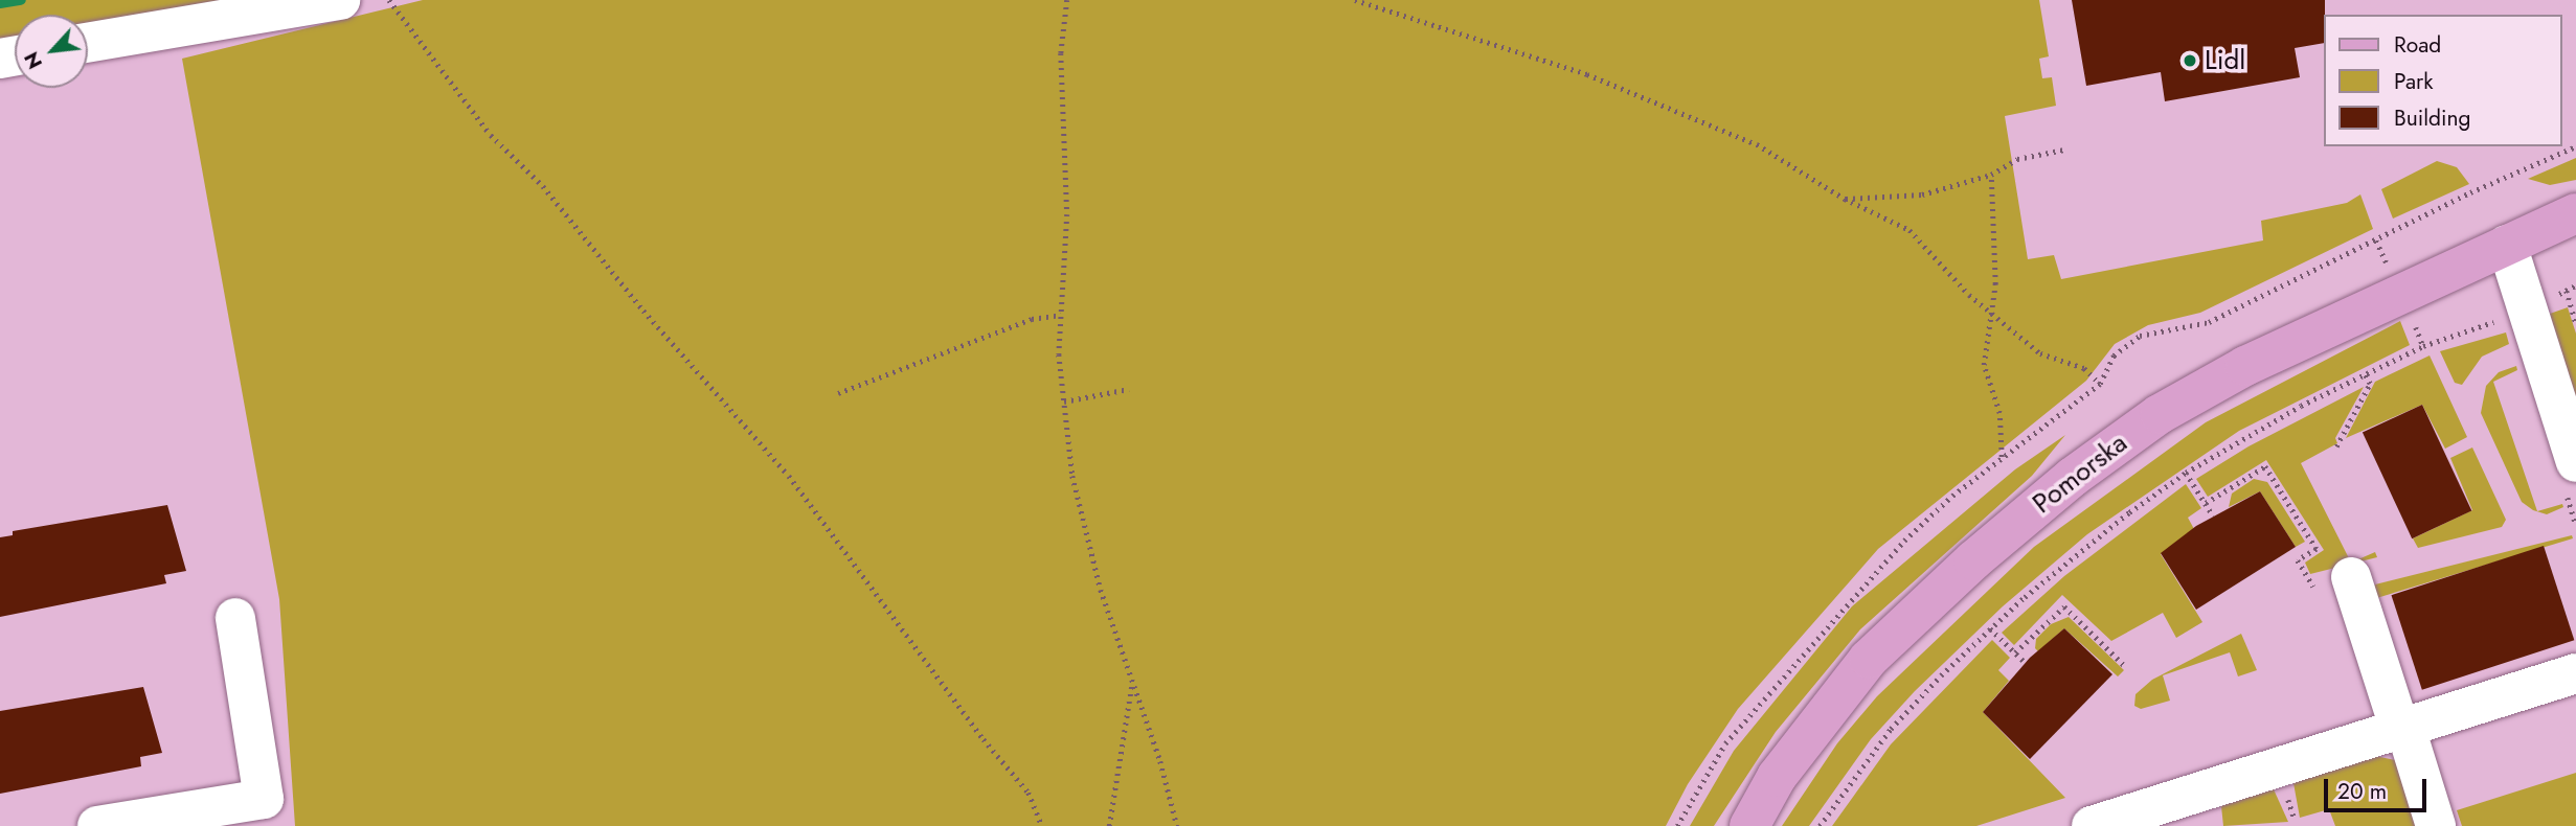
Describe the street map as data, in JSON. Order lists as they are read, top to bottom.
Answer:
{
  "streets": {
    "main road": ["Pomorska"]
  },
  "places": ["Lidl"],
  "legend": ["Road", "Park", "Building"],
  "scale_bar": "20 m",
  "north": "bottom left"
}
